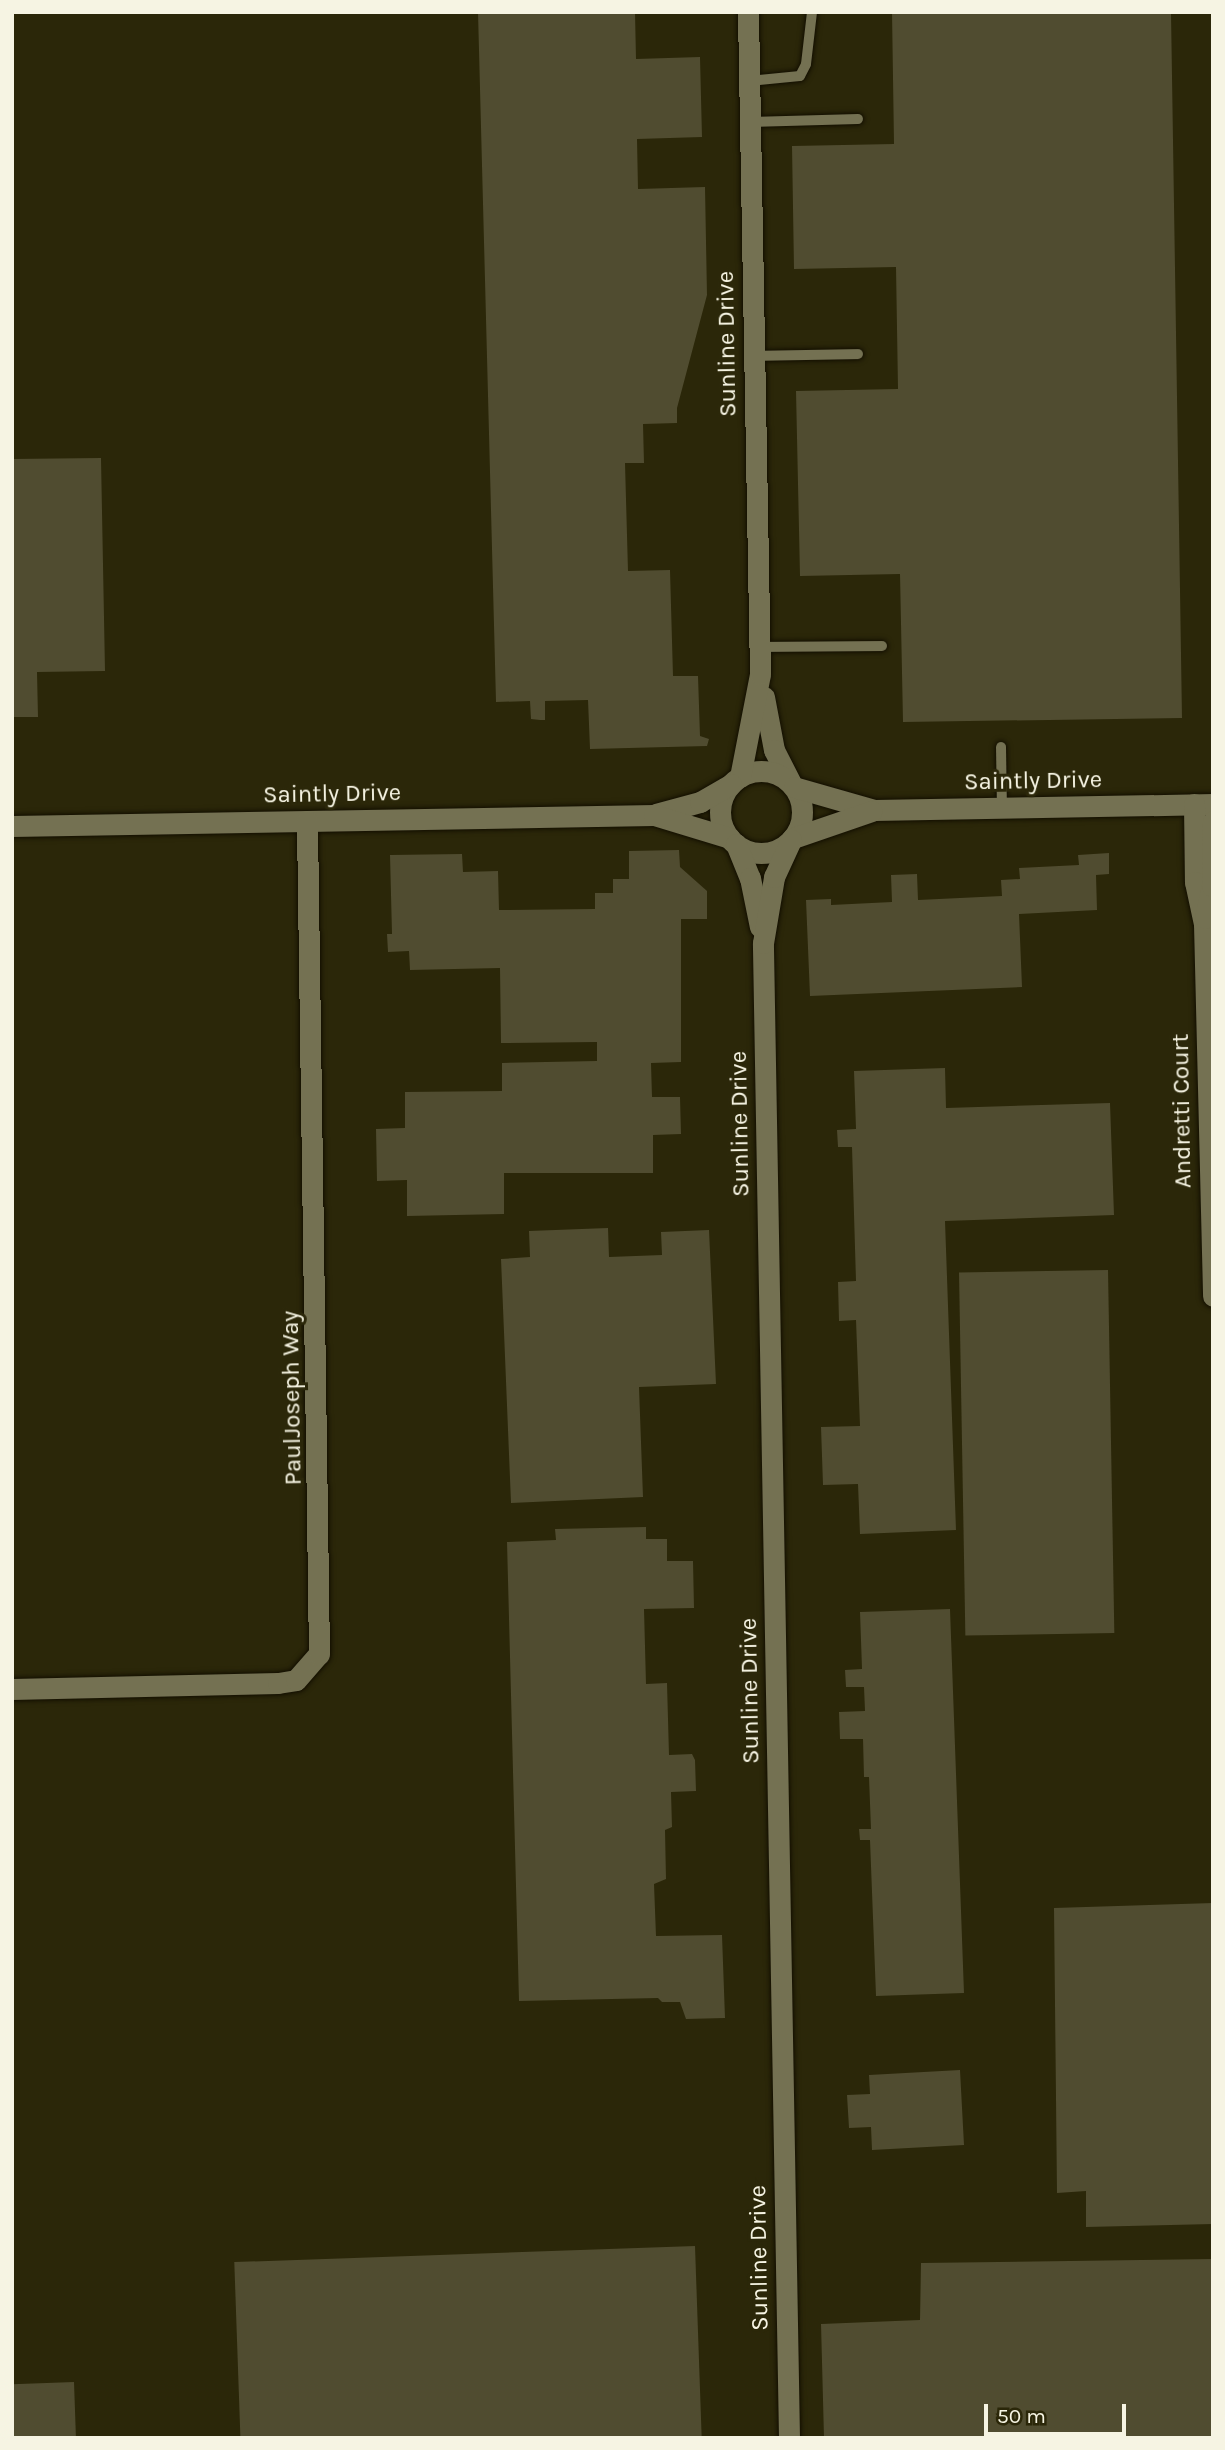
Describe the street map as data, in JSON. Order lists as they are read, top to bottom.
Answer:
{
  "streets": {
    "street": [
      "Sunline Drive",
      "Saintly Drive",
      "Andretti Court",
      "PaulJoseph Way"
    ]
  },
  "crossings": [
    ["Sunline Drive", "Saintly Drive"],
    ["Saintly Drive", "Andretti Court"],
    ["Saintly Drive", "PaulJoseph Way"]
  ],
  "scale_bar": "50 m"
}
